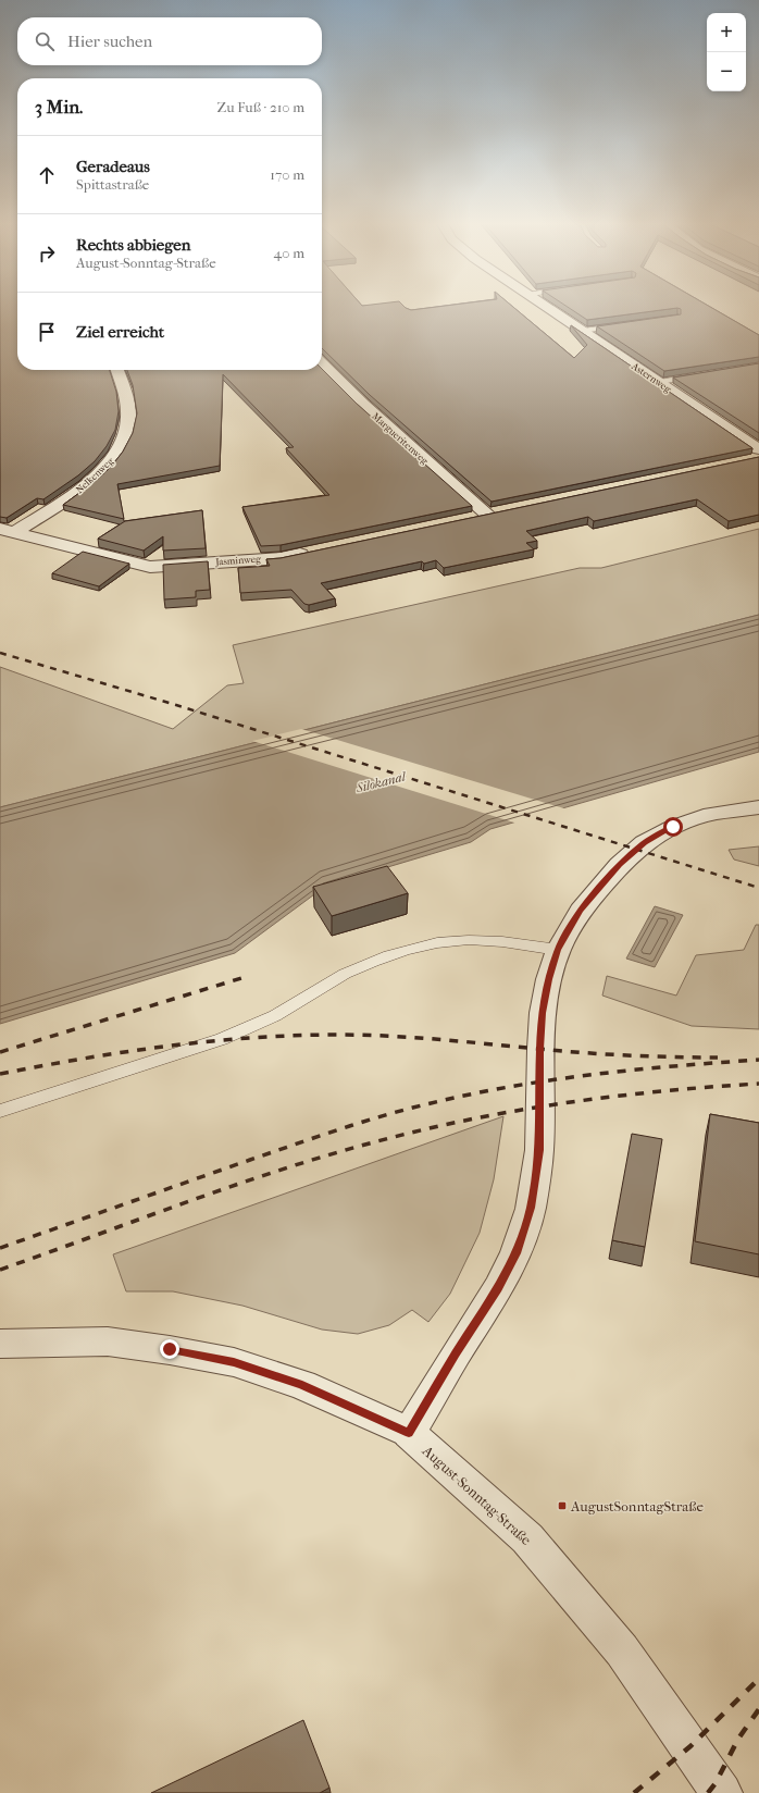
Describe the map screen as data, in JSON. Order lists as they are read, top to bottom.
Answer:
{
  "streets": {
    "street": [
      "Asternweg",
      "Margueritenweg",
      "Nelkenweg",
      "Jasminweg",
      "August-Sonntag-Straße"
    ]
  },
  "crossings": [
    ["Nelkenweg", "Jasminweg"]
  ],
  "water": ["Silokanal"],
  "places": {
    "transit": ["AugustSonntagStraße"]
  },
  "page": {
    "map_buttons": ["+", "−"],
    "search": "Hier suchen",
    "heading": ["3 Min.", "Zu Fuß · 210 m"],
    "list": [
      ["Geradeaus", "Spittastraße", "170 m"],
      ["Rechts abbiegen", "August-Sonntag-Straße", "40 m"],
      "Ziel erreicht"
    ]
  }
}
